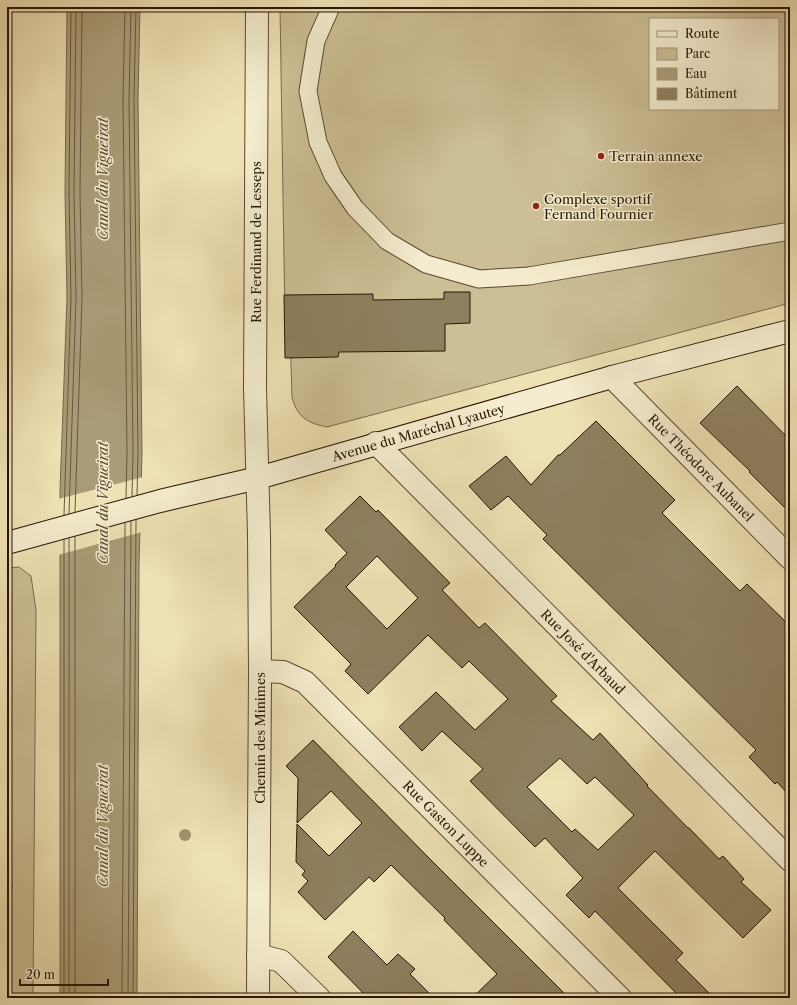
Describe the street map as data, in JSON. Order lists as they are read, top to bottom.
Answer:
{
  "streets": {
    "street": [
      "Rue Ferdinand de Lesseps",
      "Avenue du Maréchal Lyautey",
      "Rue Théodore Aubanel",
      "Rue José d'Arbaud",
      "Chemin des Minimes",
      "Rue Gaston Luppe"
    ]
  },
  "crossings": [
    ["Rue Ferdinand de Lesseps", "Avenue du Maréchal Lyautey"],
    ["Rue Ferdinand de Lesseps", "Chemin des Minimes"],
    ["Avenue du Maréchal Lyautey", "Rue Théodore Aubanel"],
    ["Avenue du Maréchal Lyautey", "Rue José d'Arbaud"],
    ["Avenue du Maréchal Lyautey", "Chemin des Minimes"],
    ["Chemin des Minimes", "Rue Gaston Luppe"]
  ],
  "water": ["Canal du Vigueirat"],
  "places": ["Terrain annexe", "Complexe sportif Fernand Fournier"],
  "legend": [
    "Route",
    "Parc",
    "Eau",
    "Bâtiment"
  ],
  "scale_bar": "20 m"
}
